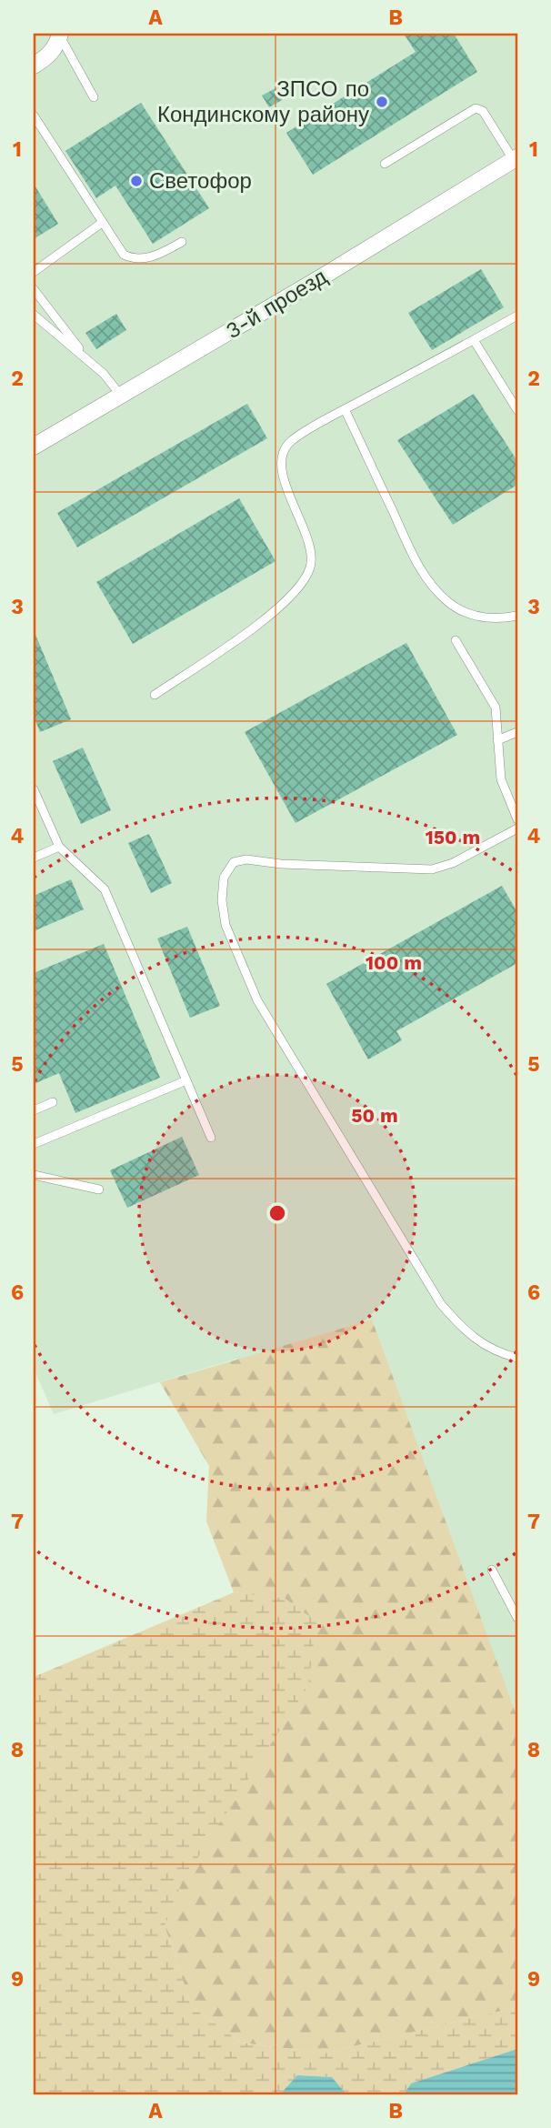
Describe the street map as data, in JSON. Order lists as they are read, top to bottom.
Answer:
{
  "streets": {
    "street": ["3-й проезд"]
  },
  "places": ["ЗПСО по Кондинскому району", "Светофор"],
  "grid": {
    "columns": ["A", "B"],
    "rows": [
      "1",
      "2",
      "3",
      "4",
      "5",
      "6",
      "7",
      "8",
      "9"
    ]
  },
  "rings": ["150 m", "100 m", "50 m"]
}
